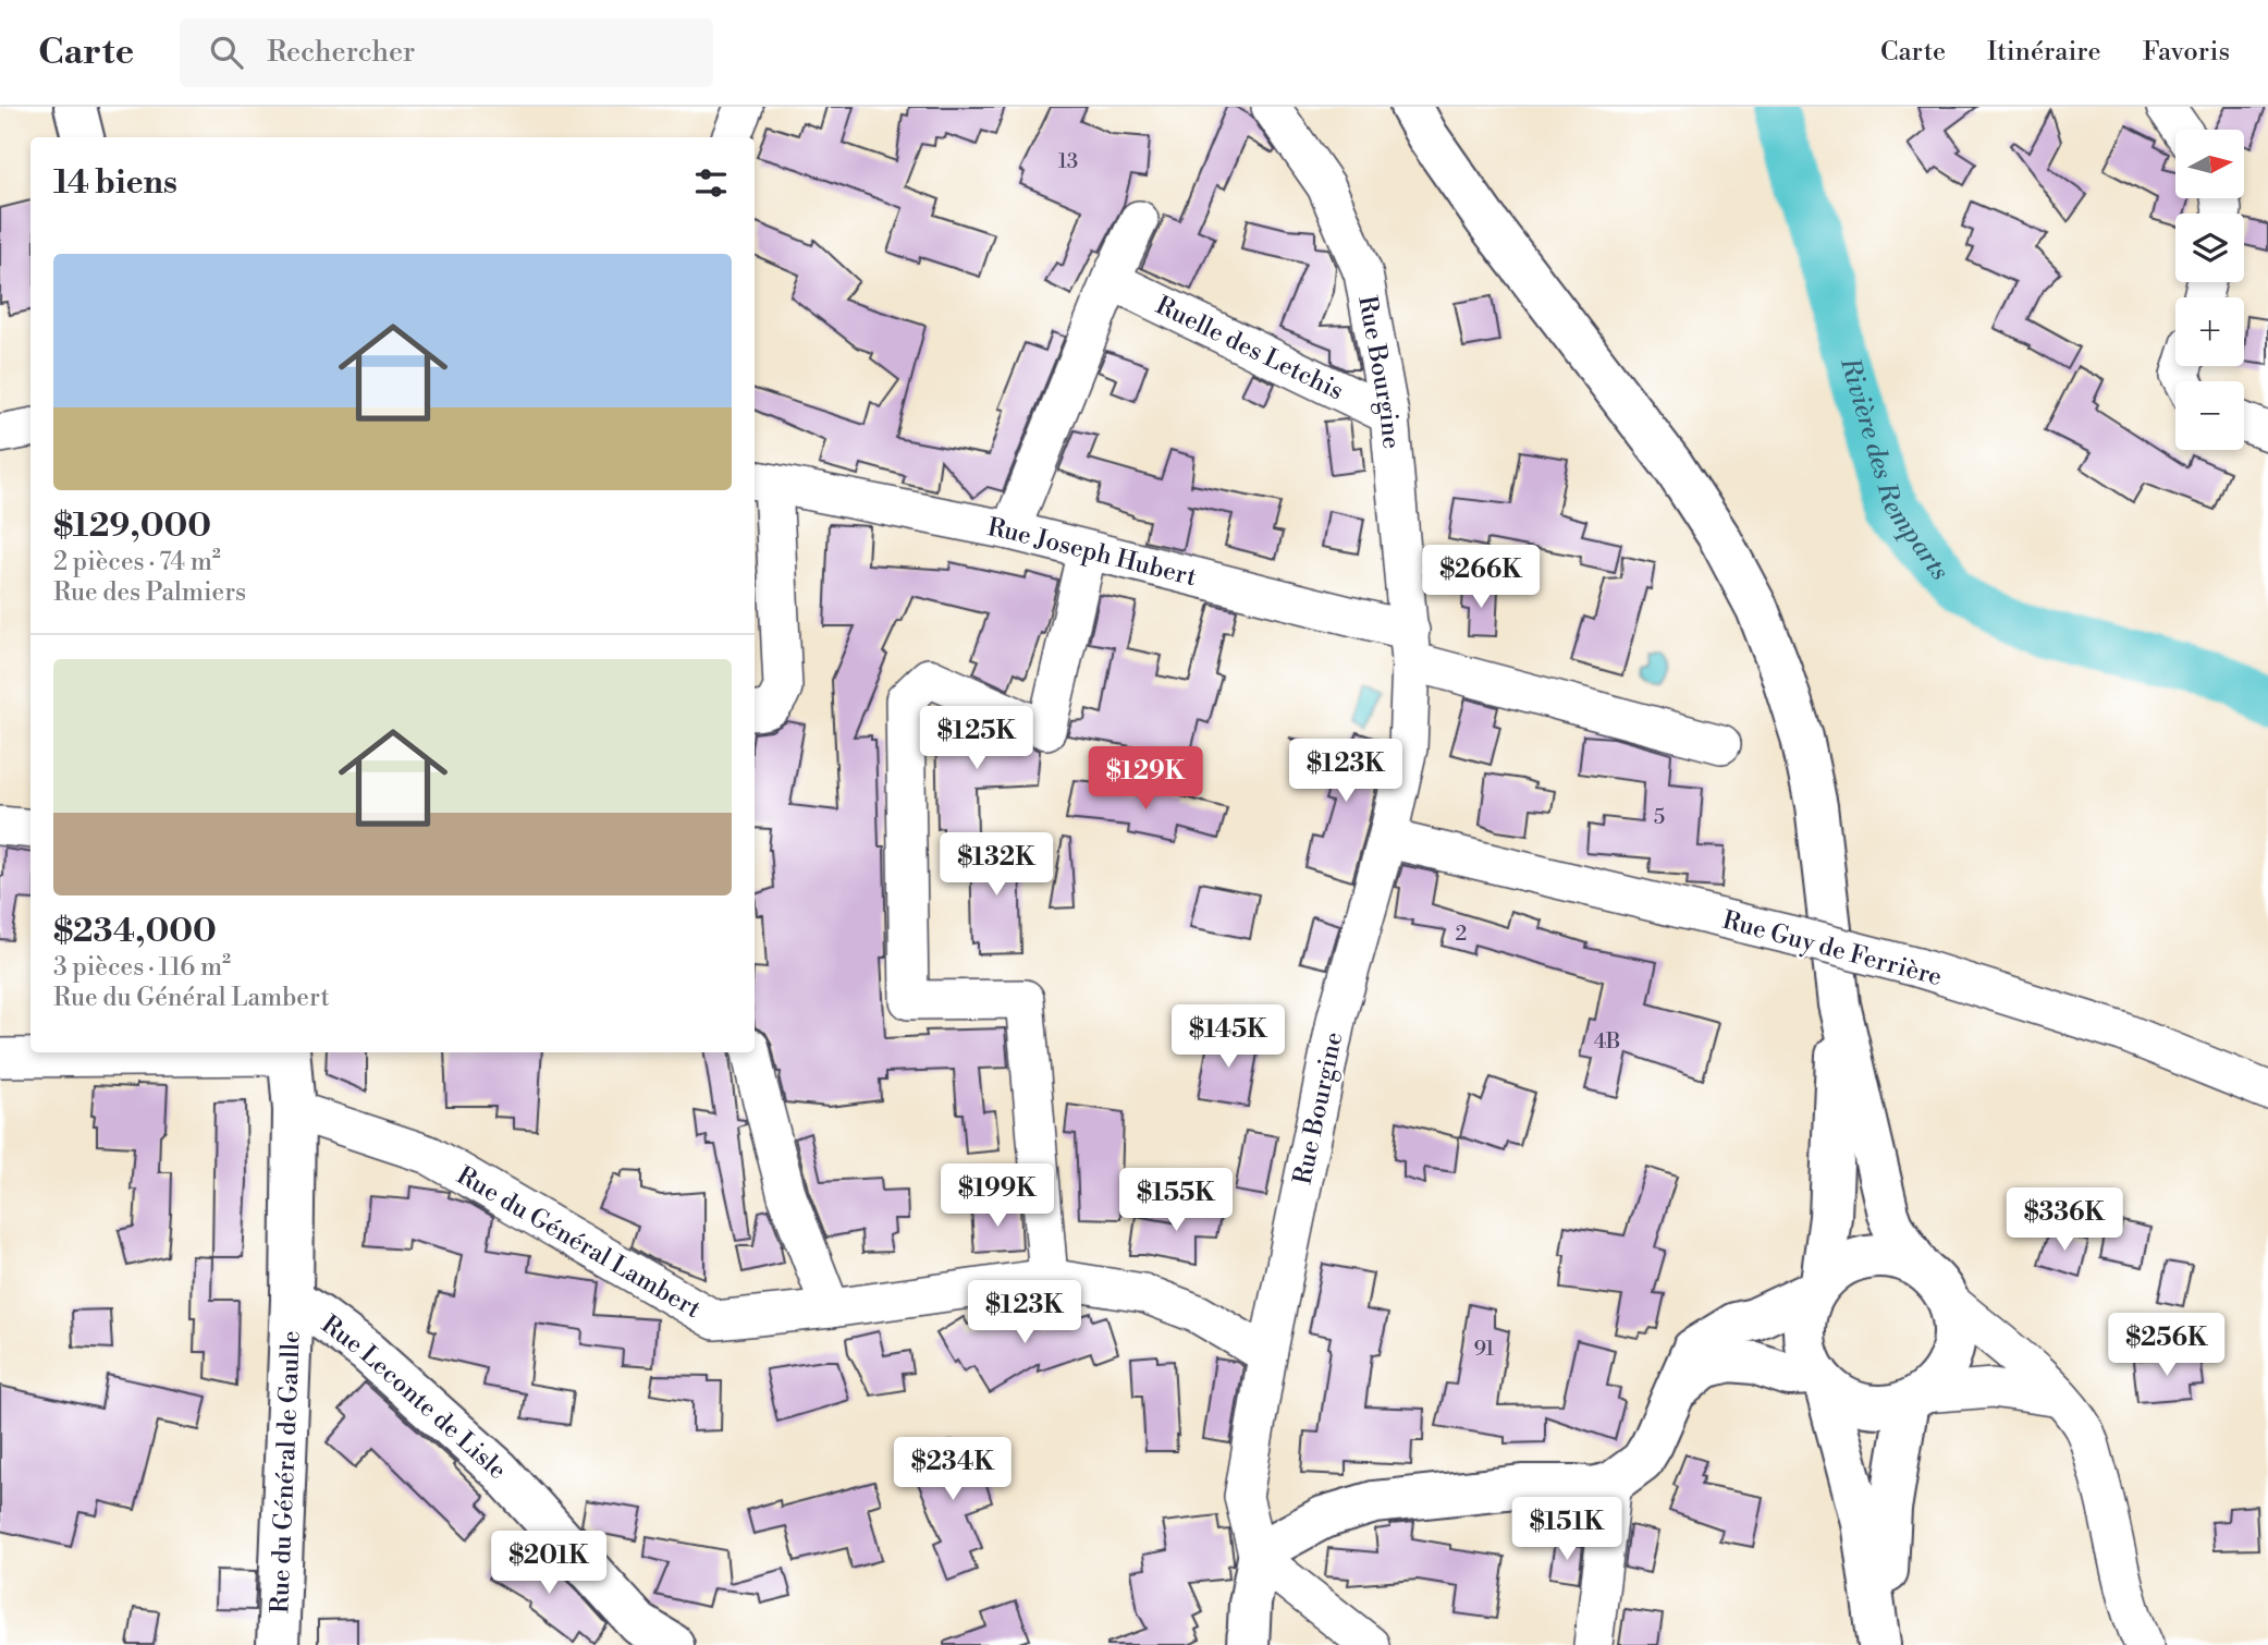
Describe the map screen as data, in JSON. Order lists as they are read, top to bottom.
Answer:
{
  "streets": {
    "main road": ["Rue Leconte de Lisle", "Rue du Général de Gaulle"],
    "street": [
      "Ruelle des Letchis",
      "Rue Bourgine",
      "Rue Joseph Hubert",
      "Rue Guy de Ferrière",
      "Rue du Général Lambert"
    ]
  },
  "crossings": [
    ["Ruelle des Letchis", "Rue Bourgine"],
    ["Rue Bourgine", "Rue Joseph Hubert"],
    ["Rue Bourgine", "Rue Guy de Ferrière"],
    ["Rue Bourgine", "Rue du Général Lambert"],
    ["Rue du Général Lambert", "Rue Leconte de Lisle"],
    ["Rue Leconte de Lisle", "Rue du Général de Gaulle"]
  ],
  "water": ["Rivière des Remparts"],
  "house_numbers": [
    "13",
    "5",
    "2",
    "4B",
    "91"
  ],
  "north": "right",
  "page": {
    "header": "Carte",
    "search": "Rechercher",
    "nav": ["Carte", "Itinéraire", "Favoris"],
    "map_buttons": ["+", "−"],
    "heading": "14 biens",
    "list": [
      {
        "name": "$129,000",
        "note": "2 pièces · 74 m² · Rue des Palmiers"
      },
      {
        "name": "$234,000",
        "note": "3 pièces · 116 m² · Rue du Général Lambert"
      }
    ],
    "price": [
      "$266K",
      "$125K",
      "$123K",
      "$129K",
      "$132K",
      "$145K",
      "$199K",
      "$155K",
      "$336K",
      "$123K",
      "$256K",
      "$234K",
      "$151K",
      "$201K"
    ]
  }
}
